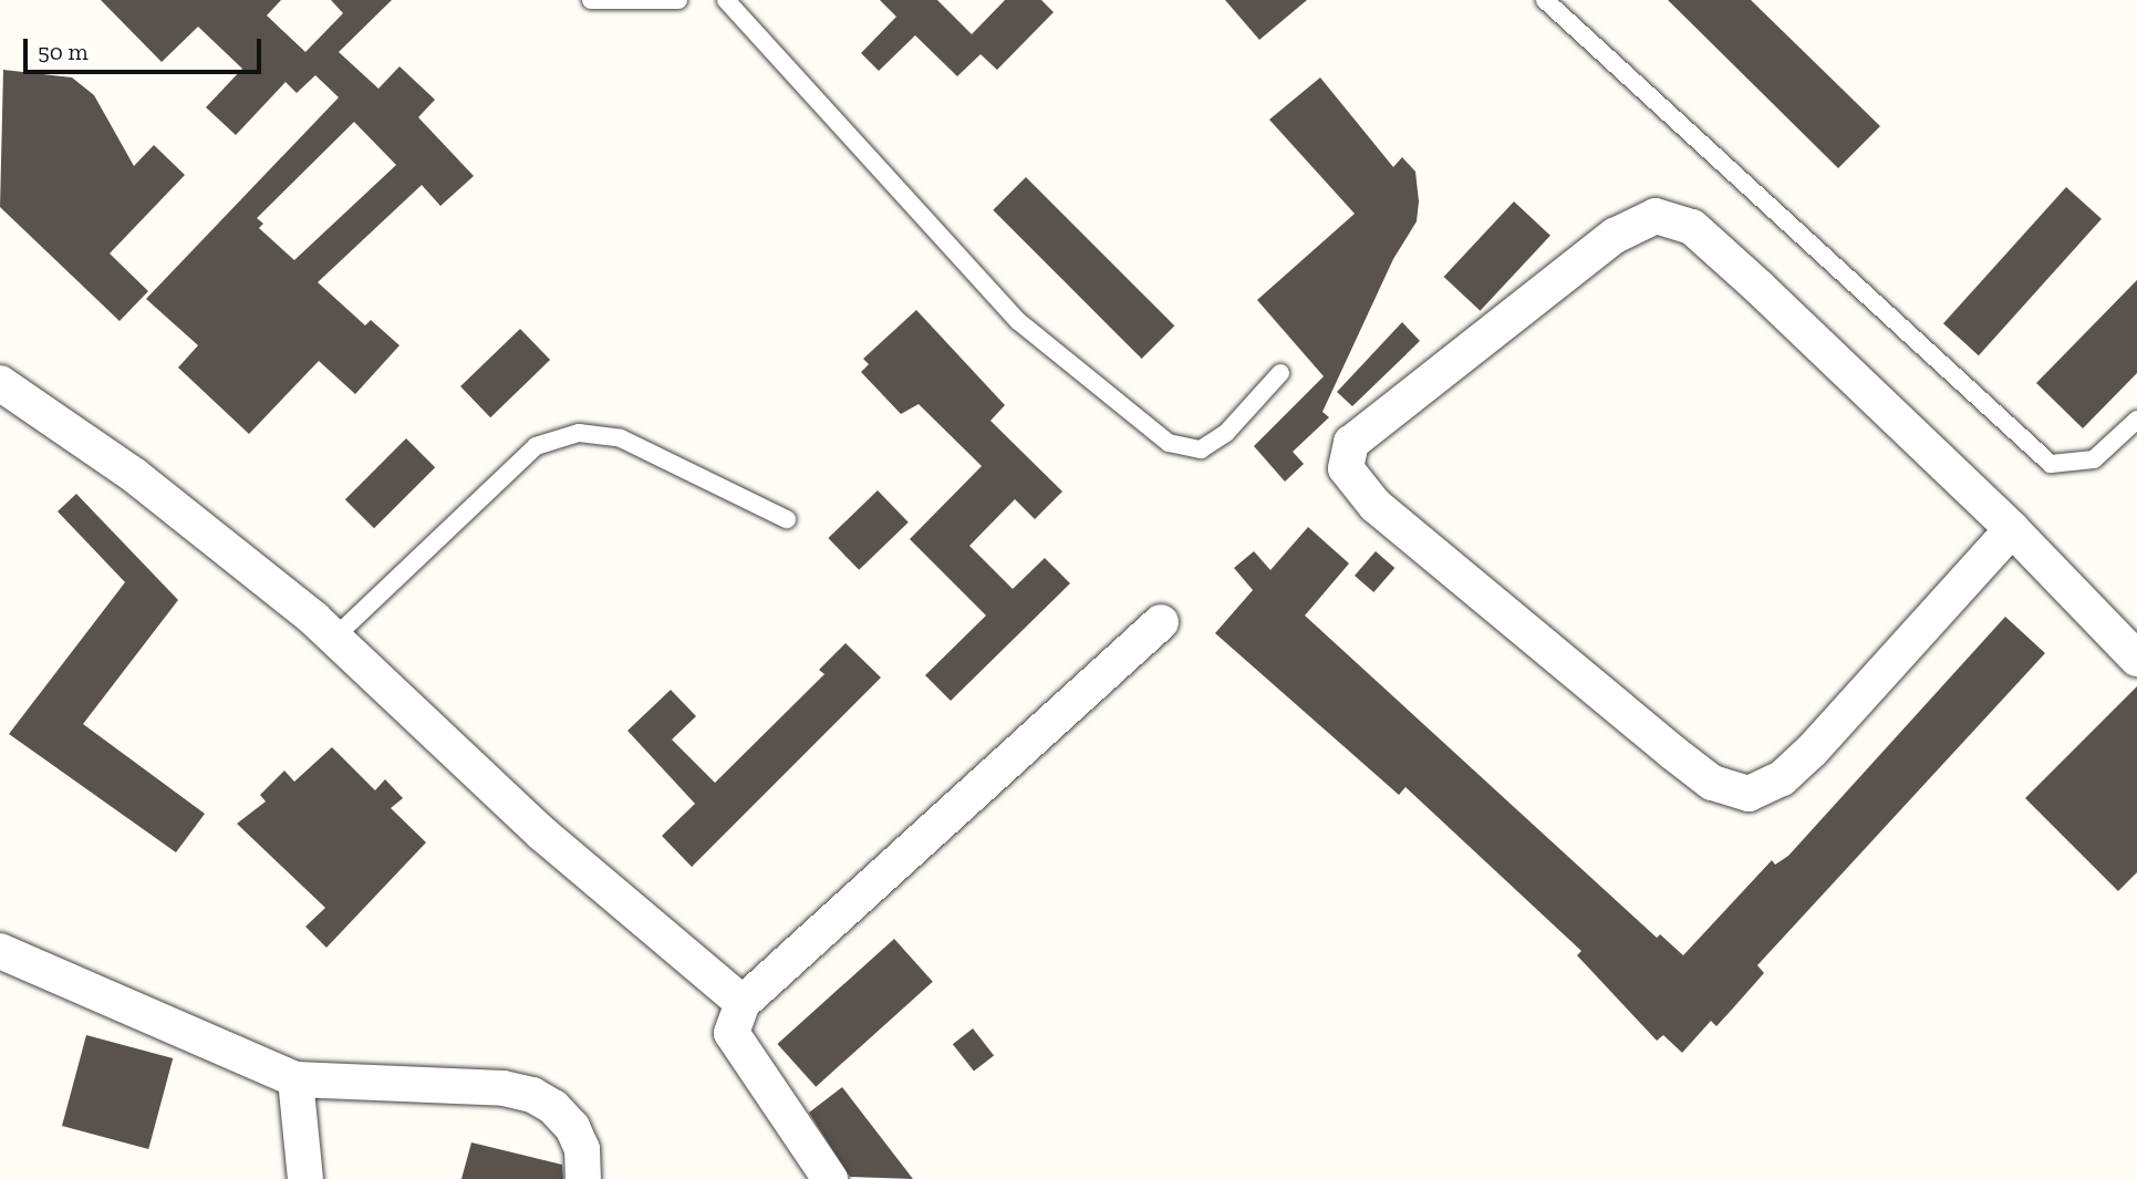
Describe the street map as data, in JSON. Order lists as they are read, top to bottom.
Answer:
{
  "scale_bar": "50 m"
}
